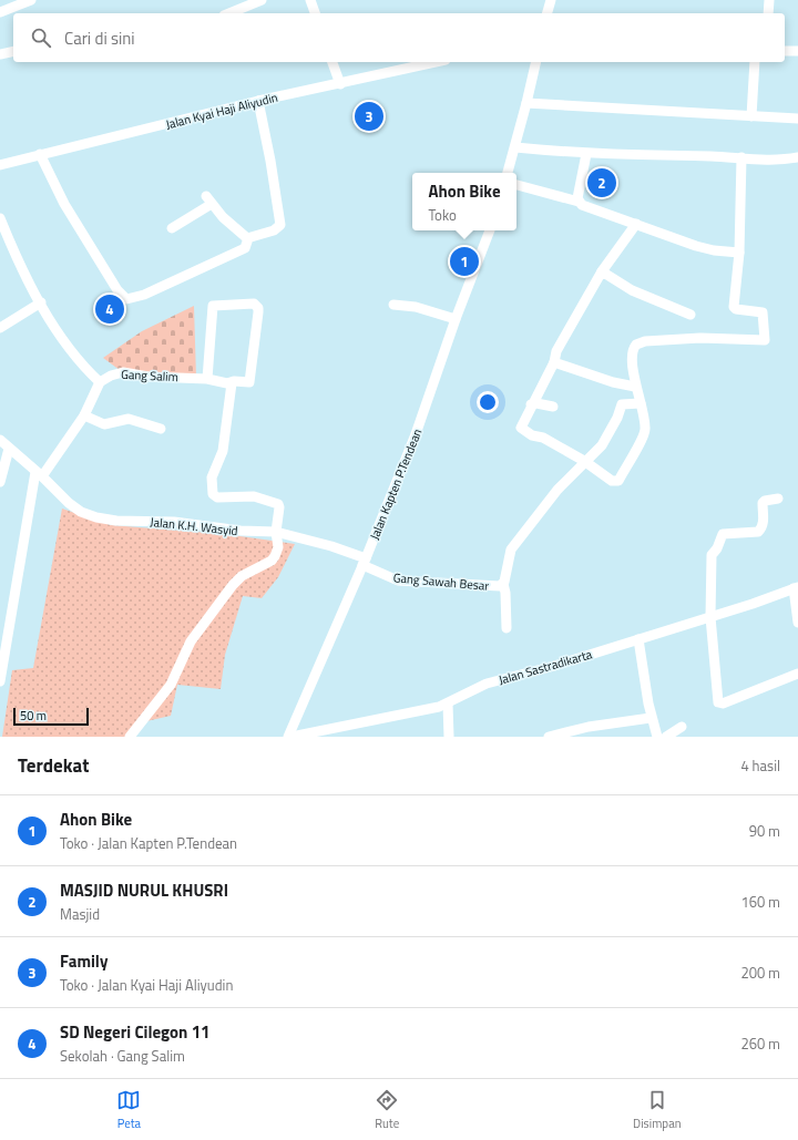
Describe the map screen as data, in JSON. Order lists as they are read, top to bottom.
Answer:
{
  "streets": {
    "street": [
      "Jalan Kyai Haji Aliyudin",
      "Gang Salim",
      "Jalan Kapten P.Tendean",
      "Jalan K.H. Wasyid",
      "Gang Sawah Besar",
      "Jalan Sastradikarta"
    ]
  },
  "crossings": [
    ["Jalan Kapten P.Tendean", "Jalan K.H. Wasyid"],
    ["Jalan Kapten P.Tendean", "Gang Sawah Besar"],
    ["Jalan Kapten P.Tendean", "Jalan Sastradikarta"],
    ["Jalan K.H. Wasyid", "Gang Sawah Besar"]
  ],
  "scale_bar": "50 m",
  "page": {
    "search": "Cari di sini",
    "pins": [
      "3",
      "2",
      "1",
      "4"
    ],
    "popup": ["Ahon Bike", "Toko"],
    "scale": "50 m",
    "heading": ["Terdekat", "4 hasil"],
    "list": [
      {
        "mark": "1",
        "name": "Ahon Bike",
        "note": "Toko · Jalan Kapten P.Tendean",
        "value": "90 m"
      },
      {
        "mark": "2",
        "name": "MASJID NURUL KHUSRI",
        "note": "Masjid",
        "value": "160 m"
      },
      {
        "mark": "3",
        "name": "Family",
        "note": "Toko · Jalan Kyai Haji Aliyudin",
        "value": "200 m"
      },
      {
        "mark": "4",
        "name": "SD Negeri Cilegon 11",
        "note": "Sekolah · Gang Salim",
        "value": "260 m"
      }
    ],
    "nav": ["Peta", "Rute", "Disimpan"]
  }
}
